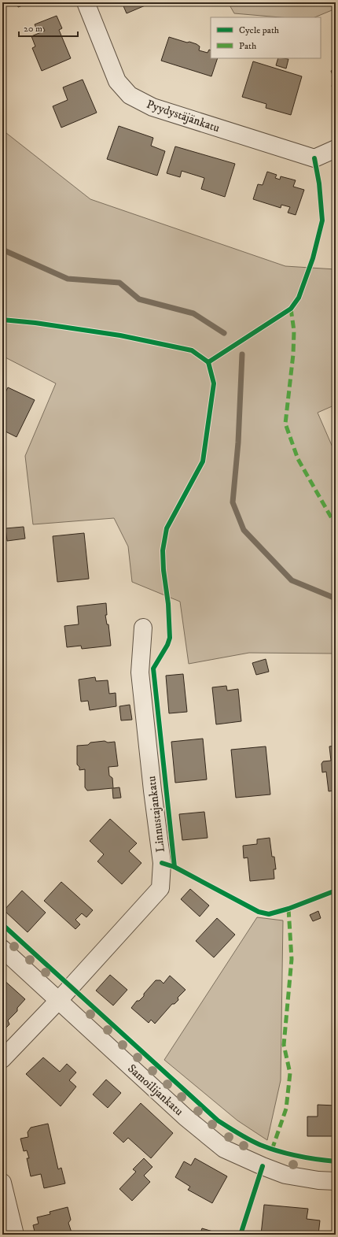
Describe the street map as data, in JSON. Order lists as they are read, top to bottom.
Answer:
{
  "streets": {
    "street": ["Pyydystäjänkatu", "Linnustajankatu", "Samoilijankatu"]
  },
  "crossings": [
    ["Linnustajankatu", "Samoilijankatu"]
  ],
  "legend": ["Cycle path", "Path"],
  "scale_bar": "20 m"
}
